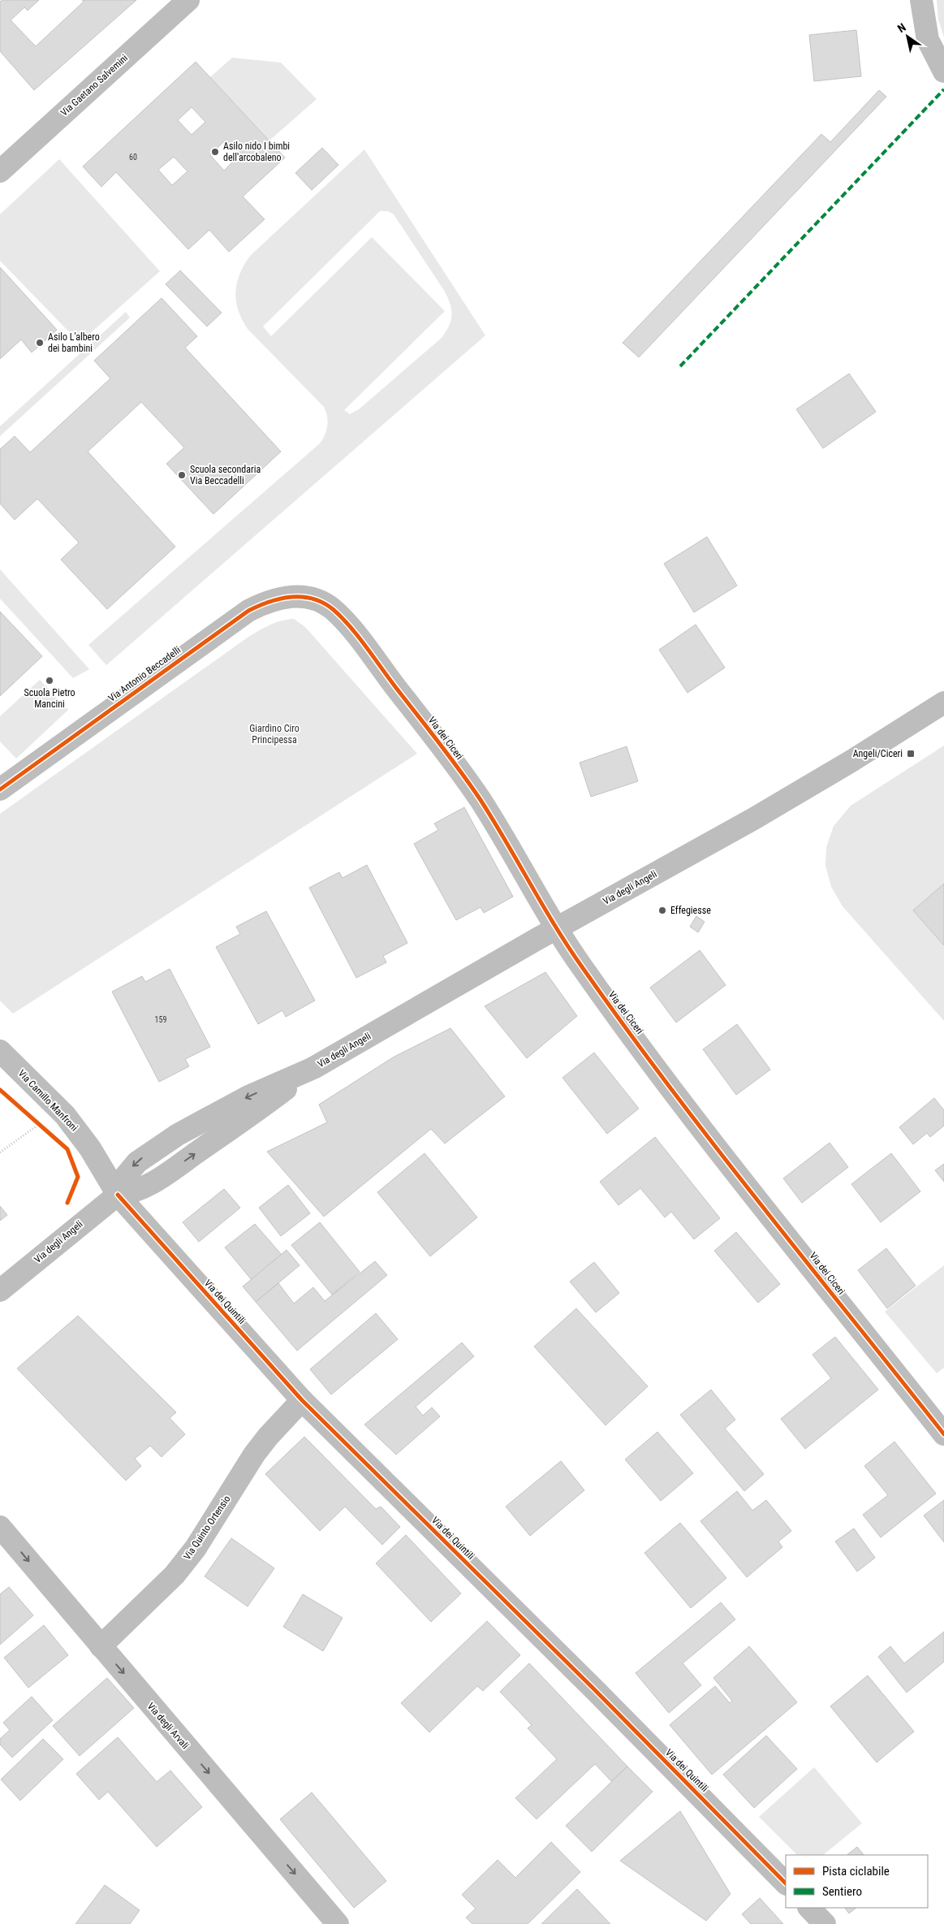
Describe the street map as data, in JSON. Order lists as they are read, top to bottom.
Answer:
{
  "streets": {
    "street": [
      "Via Gaetano Salvemini",
      "Via Antonio Beccadelli",
      "Via dei Ciceri",
      "Via degli Angeli",
      "Via Camillo Manfroni",
      "Via dei Quintili",
      "Via Quinto Ortensio",
      "Via degli Arvali"
    ]
  },
  "crossings": [
    ["Via Antonio Beccadelli", "Via dei Ciceri"],
    ["Via dei Ciceri", "Via degli Angeli"],
    ["Via degli Angeli", "Via Camillo Manfroni"],
    ["Via degli Angeli", "Via dei Quintili"],
    ["Via Camillo Manfroni", "Via dei Quintili"],
    ["Via dei Quintili", "Via Quinto Ortensio"],
    ["Via Quinto Ortensio", "Via degli Arvali"]
  ],
  "one_way": ["Via degli Arvali"],
  "parks": ["Giardino Ciro Principessa"],
  "places": {
    "other": [
      "Asilo nido I bimbi dell'arcobaleno",
      "Asilo L'albero dei bambini",
      "Scuola secondaria Via Beccadelli",
      "Scuola Pietro Mancini",
      "Effegiesse"
    ],
    "transit": ["Angeli/Ciceri"]
  },
  "house_numbers": ["60", "159"],
  "legend": ["Pista ciclabile", "Sentiero"],
  "north": "top left"
}
